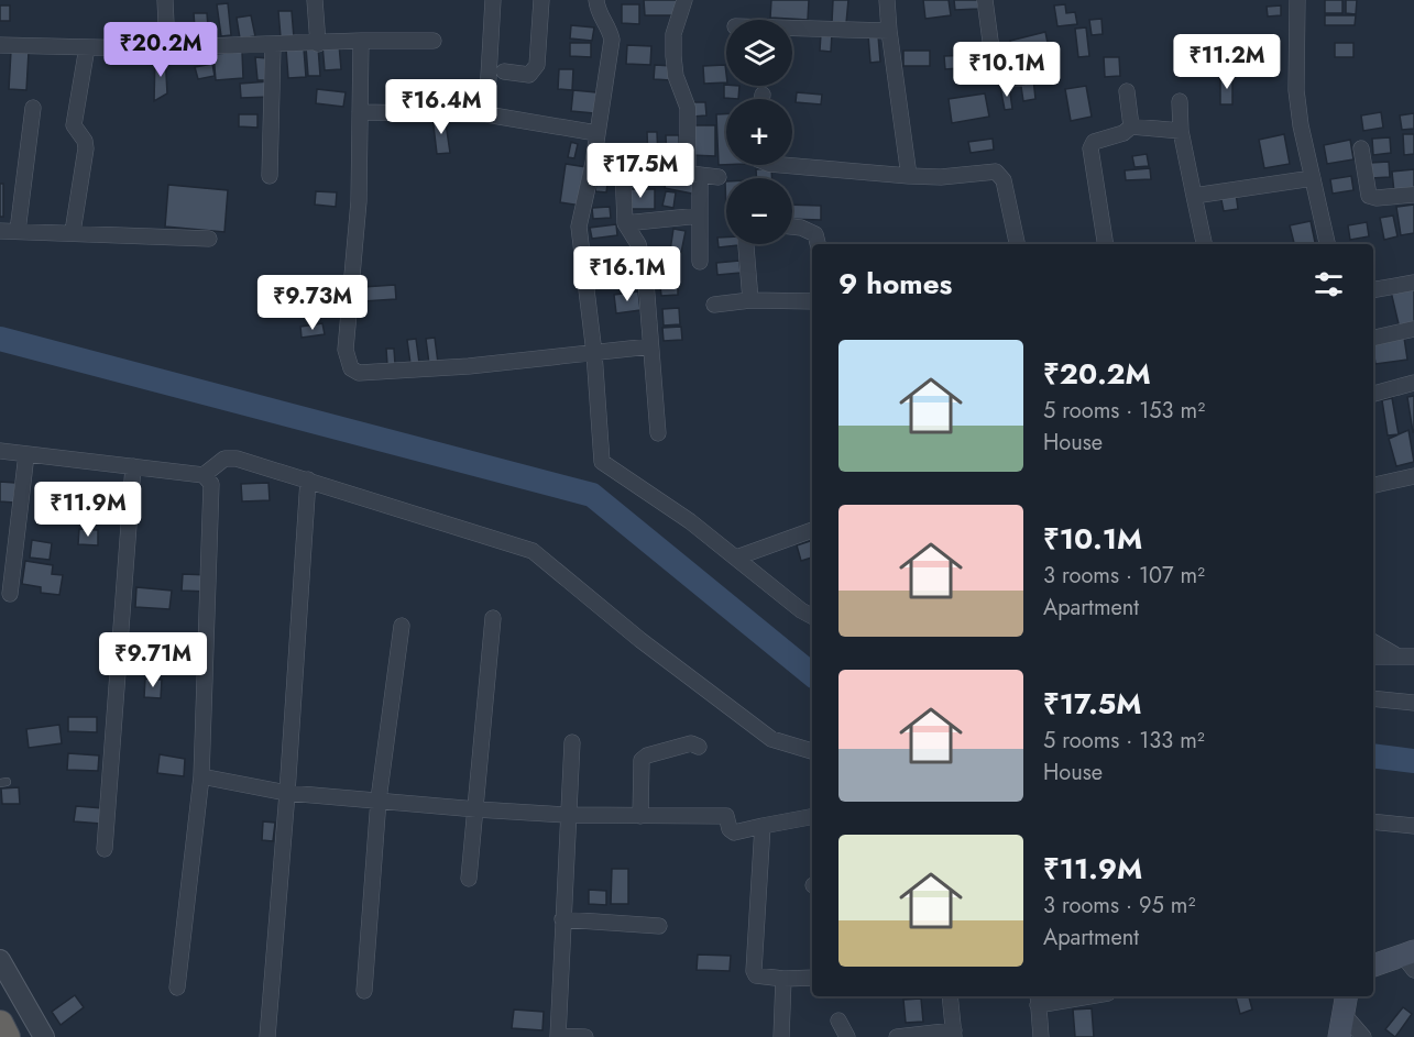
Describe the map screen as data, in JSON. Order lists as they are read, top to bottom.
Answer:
{
  "page": {
    "map_buttons": ["+", "−"],
    "price": [
      "₹20.2M",
      "₹11.2M",
      "₹10.1M",
      "₹16.4M",
      "₹17.5M",
      "₹16.1M",
      "₹9.73M",
      "₹11.9M",
      "₹9.71M"
    ],
    "heading": "9 homes",
    "list": [
      {
        "name": "₹20.2M",
        "note": "5 rooms · 153 m² · House"
      },
      {
        "name": "₹10.1M",
        "note": "3 rooms · 107 m² · Apartment"
      },
      {
        "name": "₹17.5M",
        "note": "5 rooms · 133 m² · House"
      },
      {
        "name": "₹11.9M",
        "note": "3 rooms · 95 m² · Apartment"
      }
    ]
  }
}
